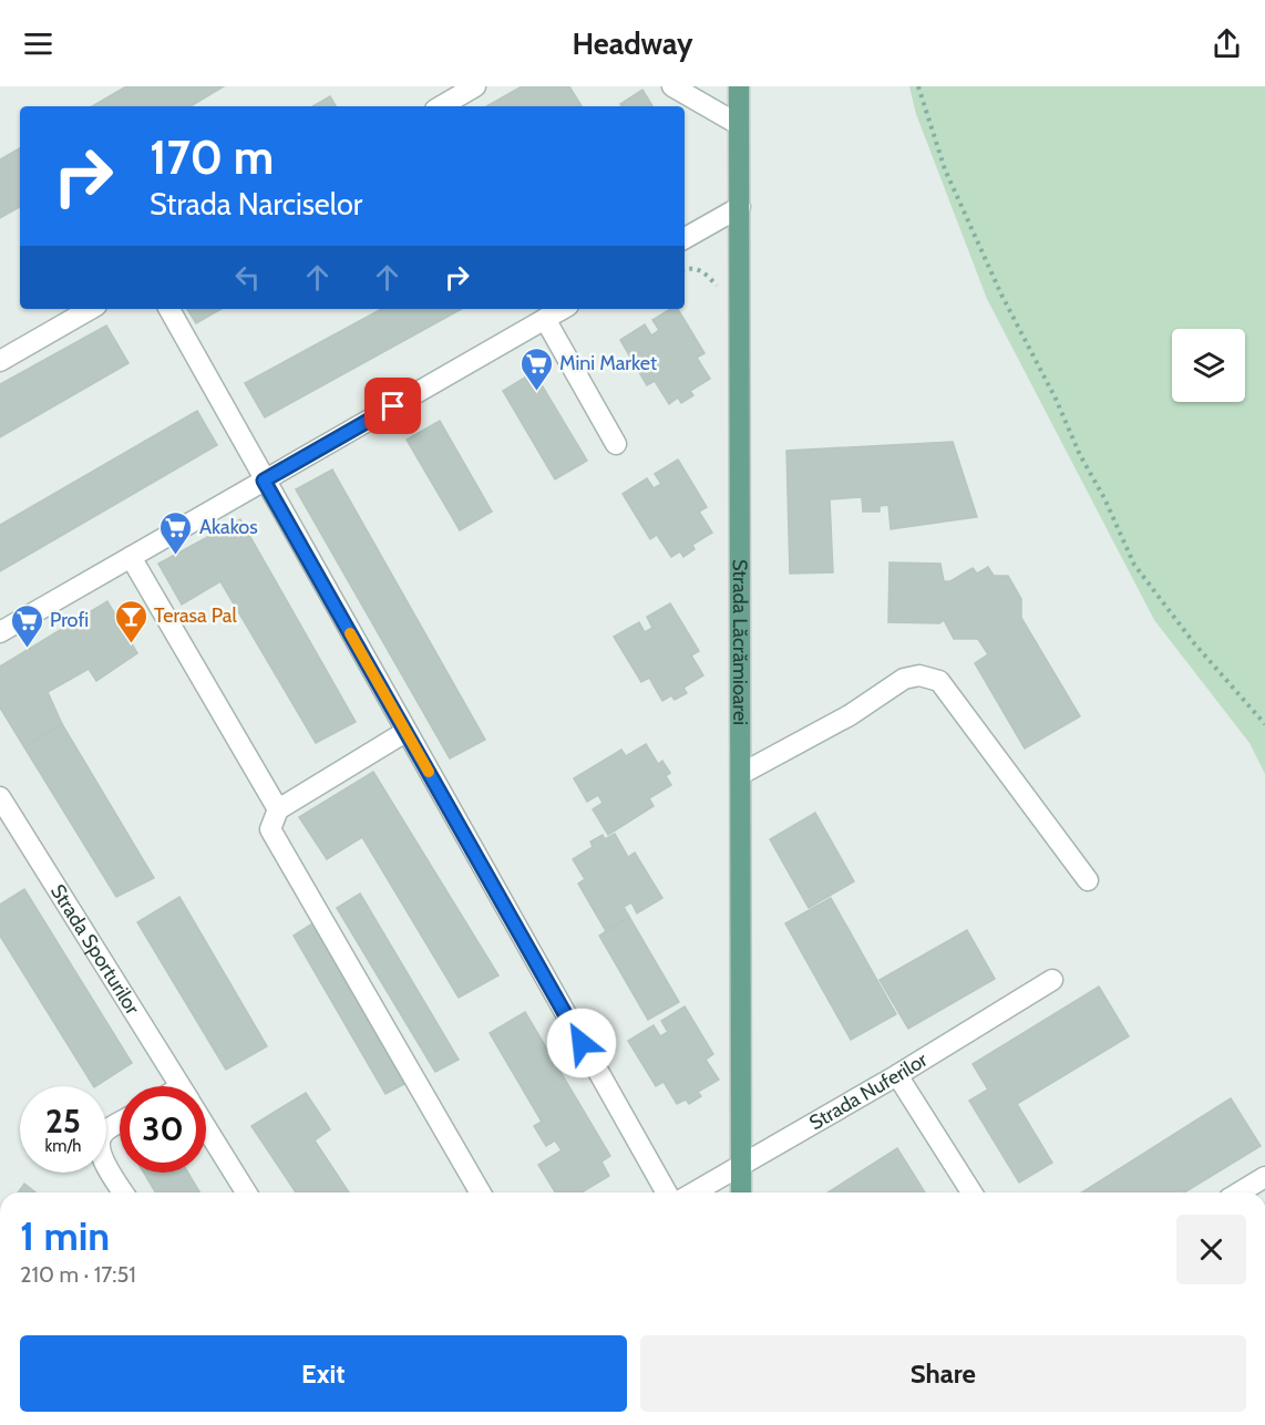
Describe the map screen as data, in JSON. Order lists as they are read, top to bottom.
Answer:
{
  "streets": {
    "main road": ["Strada Lăcrămioarei"],
    "street": ["Strada Sporturilor", "Strada Nuferilor"]
  },
  "crossings": [
    ["Strada Lăcrămioarei", "Strada Nuferilor"]
  ],
  "places": {
    "supermarket": ["Mini Market", "Akakos", "Profi"],
    "bar": ["Terasa Pal"]
  },
  "page": {
    "header": "Headway",
    "turn": ["170 m", "Strada Narciselor"],
    "speed": "25 km/h",
    "limit": "30",
    "heading": ["1 min", "210 m · 17:51"],
    "buttons": ["Exit", "Share"]
  }
}
